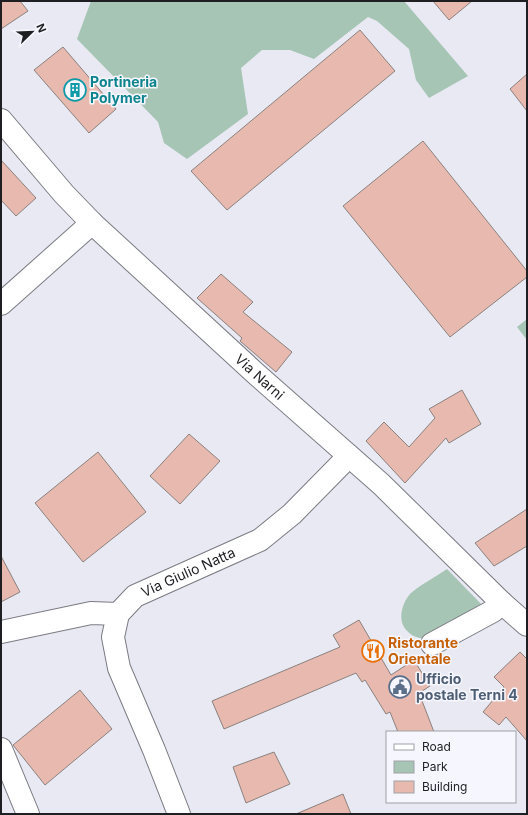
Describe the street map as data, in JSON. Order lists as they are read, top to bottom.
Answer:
{
  "streets": {
    "street": ["Via Narni", "Via Giulio Natta"]
  },
  "crossings": [
    ["Via Narni", "Via Giulio Natta"]
  ],
  "places": {
    "building": ["Portineria Polymer"],
    "restaurant": ["Ristorante Orientale"],
    "public building": ["Ufficio postale Terni 4"]
  },
  "legend": ["Road", "Park", "Building"],
  "north": "top right"
}
